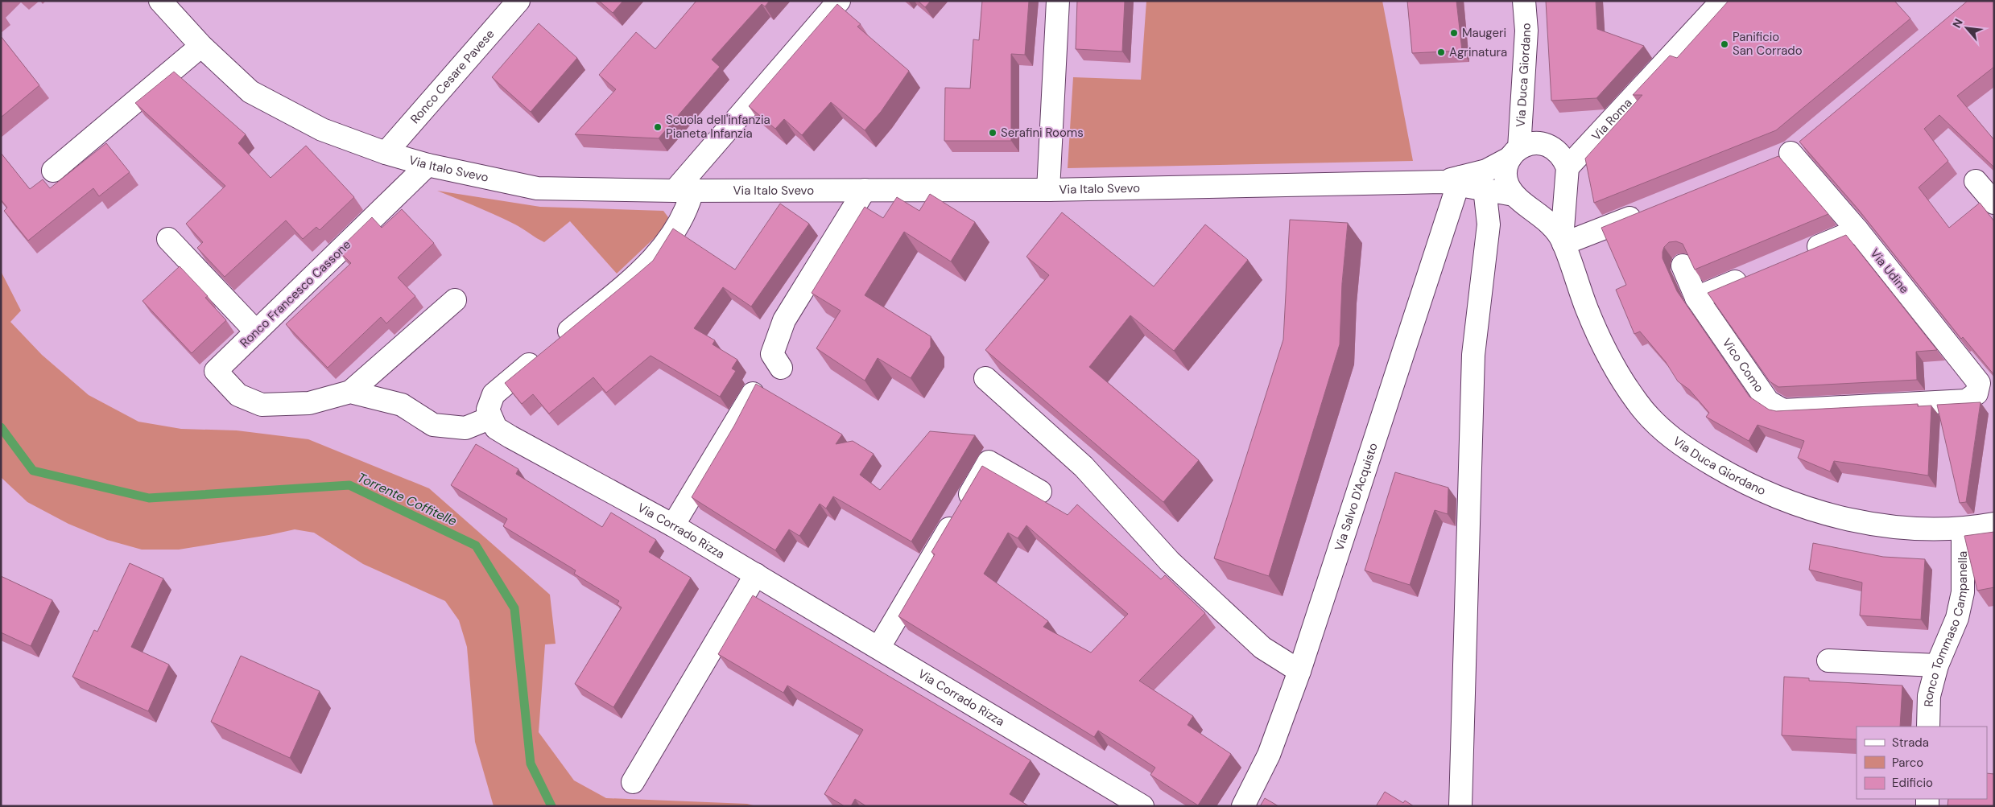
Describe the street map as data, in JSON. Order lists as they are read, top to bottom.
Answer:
{
  "streets": {
    "street": [
      "Via Duca Giordano",
      "Ronco Cesare Pavese",
      "Via Roma",
      "Via Italo Svevo",
      "Via Udine",
      "Ronco Francesco Cassone",
      "Vico Como",
      "Via Salvo D'Acquisto",
      "Via Corrado Rizza",
      "Ronco Tommaso Campanella"
    ]
  },
  "crossings": [
    ["Via Duca Giordano", "Via Roma"],
    ["Via Duca Giordano", "Ronco Tommaso Campanella"],
    ["Ronco Cesare Pavese", "Via Italo Svevo"],
    ["Via Italo Svevo", "Ronco Francesco Cassone"],
    ["Via Italo Svevo", "Via Salvo D'Acquisto"],
    ["Via Udine", "Vico Como"]
  ],
  "water": ["Torrente Coffitelle"],
  "places": [
    "Maugeri",
    "Panificio San Corrado",
    "Agrinatura",
    "Scuola dell'infanzia Pianeta Infanzia",
    "Serafini Rooms"
  ],
  "legend": ["Strada", "Parco", "Edificio"],
  "north": "top left"
}
